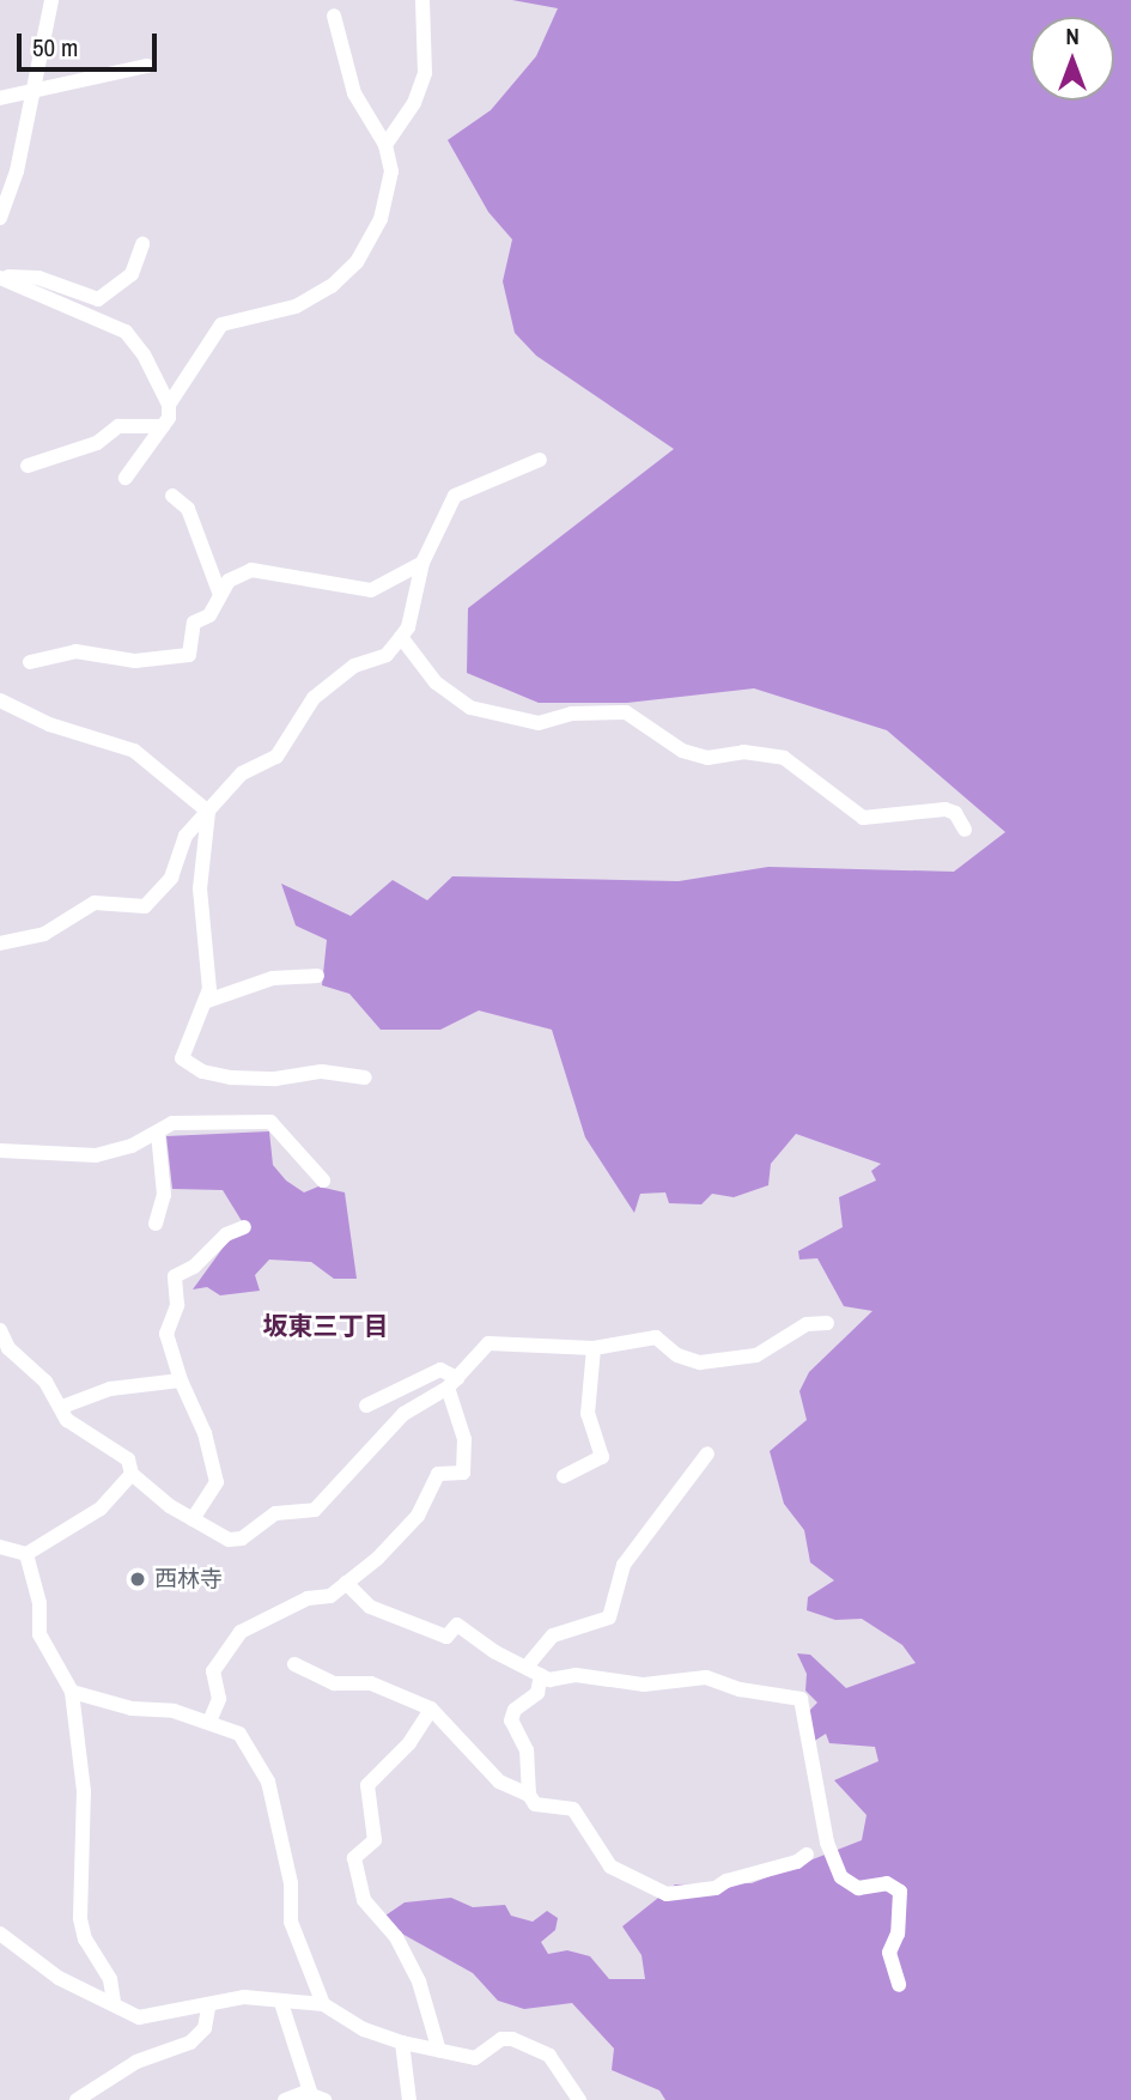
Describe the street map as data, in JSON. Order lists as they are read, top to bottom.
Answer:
{
  "districts": ["坂東三丁目"],
  "places": ["西林寺"],
  "scale_bar": "50 m",
  "north": "top"
}
